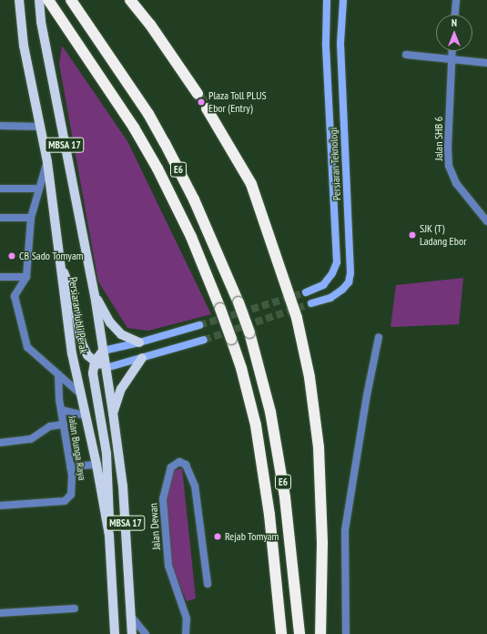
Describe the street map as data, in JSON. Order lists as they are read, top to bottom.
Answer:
{
  "streets": {
    "highway": ["E6"],
    "main road": ["MBSA 17", "Persiaran Teknologi", "Persiaran Jubli Perak"],
    "street": ["Jalan SHB 6", "Jalan Bunga Raya", "Jalan Dewan"]
  },
  "places": [
    "Plaza Toll PLUS Ebor (Entry)",
    "SJK (T) Ladang Ebor",
    "CB Sado Tomyam",
    "Rejab Tomyam"
  ],
  "north": "top"
}
